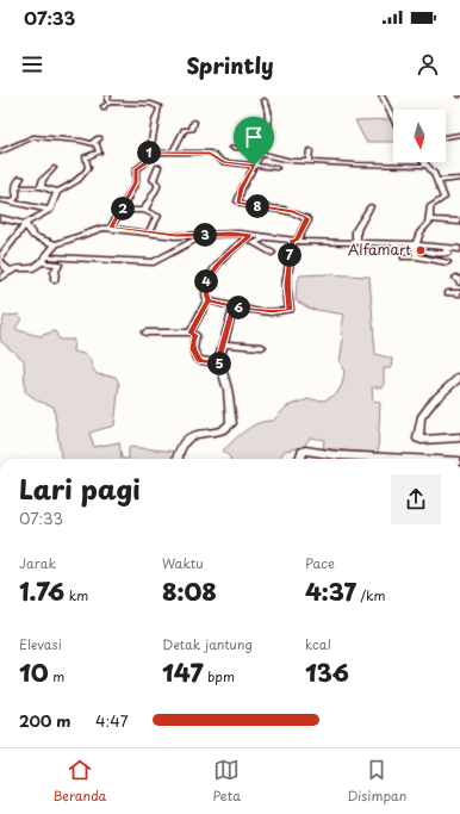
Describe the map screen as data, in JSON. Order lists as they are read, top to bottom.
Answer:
{
  "places": ["Alfamart"],
  "north": "bottom",
  "page": {
    "status": "07:33",
    "header": "Sprintly",
    "pins": [
      "1",
      "8",
      "2",
      "3",
      "7",
      "4",
      "6",
      "5"
    ],
    "heading": ["Lari pagi", "07:33"],
    "stats": [
      ["Jarak", "1.76 km"],
      ["Waktu", "8:08"],
      ["Pace", "4:37 /km"],
      ["Elevasi", "10 m"],
      ["Detak jantung", "147 bpm"],
      ["kcal", "136"]
    ],
    "list": [
      {
        "name": "200 m",
        "note": "4:47"
      }
    ],
    "tabs": ["Beranda", "Peta", "Disimpan"]
  }
}
